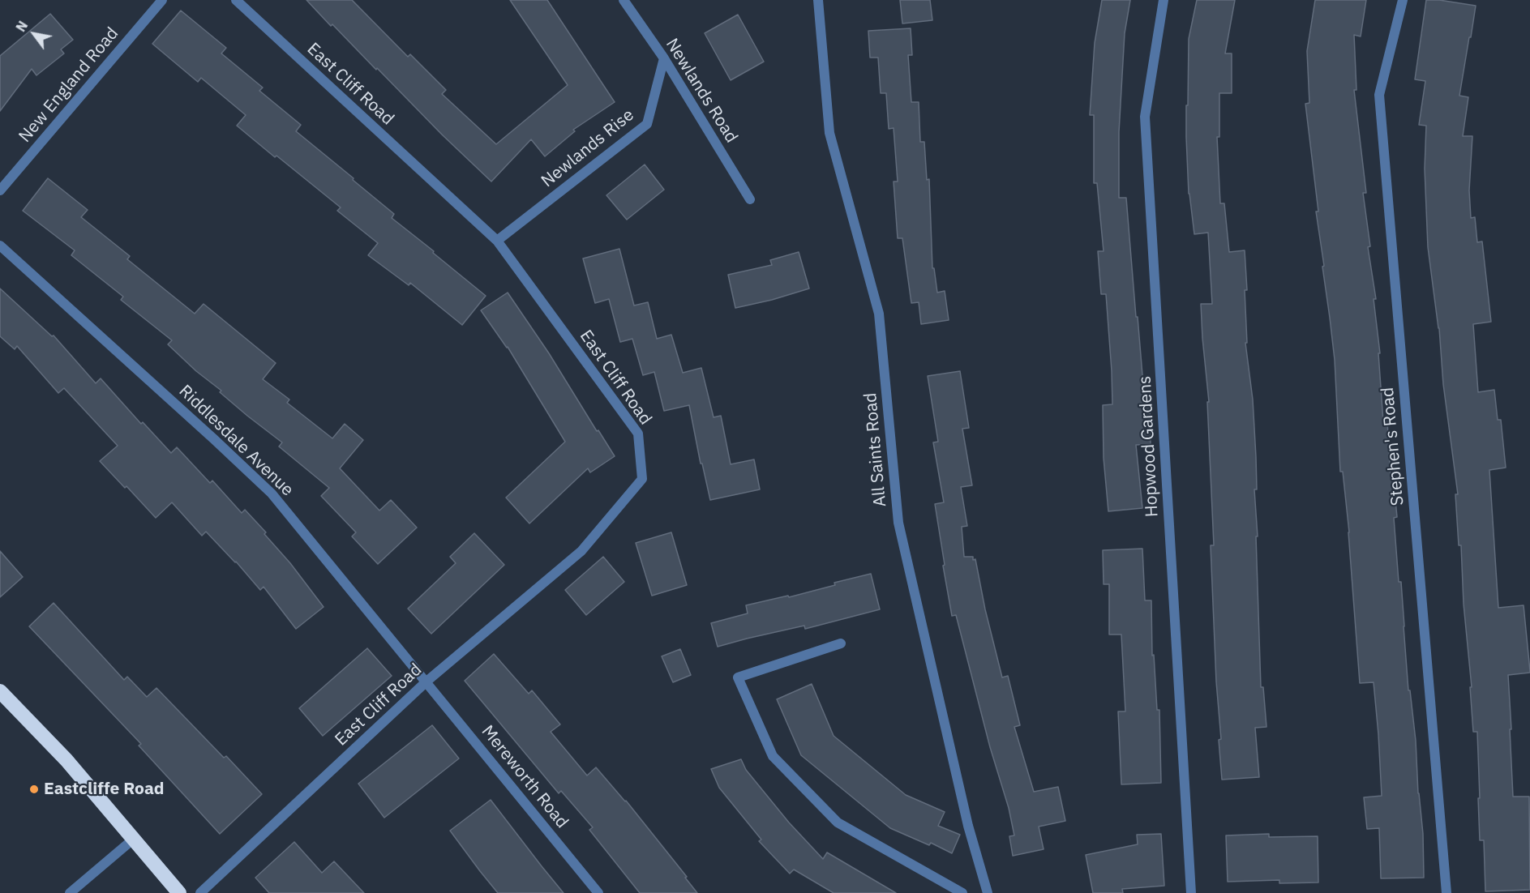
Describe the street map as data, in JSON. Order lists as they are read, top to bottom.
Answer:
{
  "streets": {
    "street": [
      "East Cliff Road",
      "New England Road",
      "Newlands Road",
      "Newlands Rise",
      "Riddlesdale Avenue",
      "Hopwood Gardens",
      "Stephen's Road",
      "All Saints Road",
      "Mereworth Road"
    ]
  },
  "crossings": [
    ["East Cliff Road", "Newlands Rise"],
    ["East Cliff Road", "Riddlesdale Avenue"],
    ["East Cliff Road", "Mereworth Road"],
    ["Newlands Road", "Newlands Rise"],
    ["Riddlesdale Avenue", "Mereworth Road"]
  ],
  "places": ["Eastcliffe Road"],
  "north": "top left"
}
